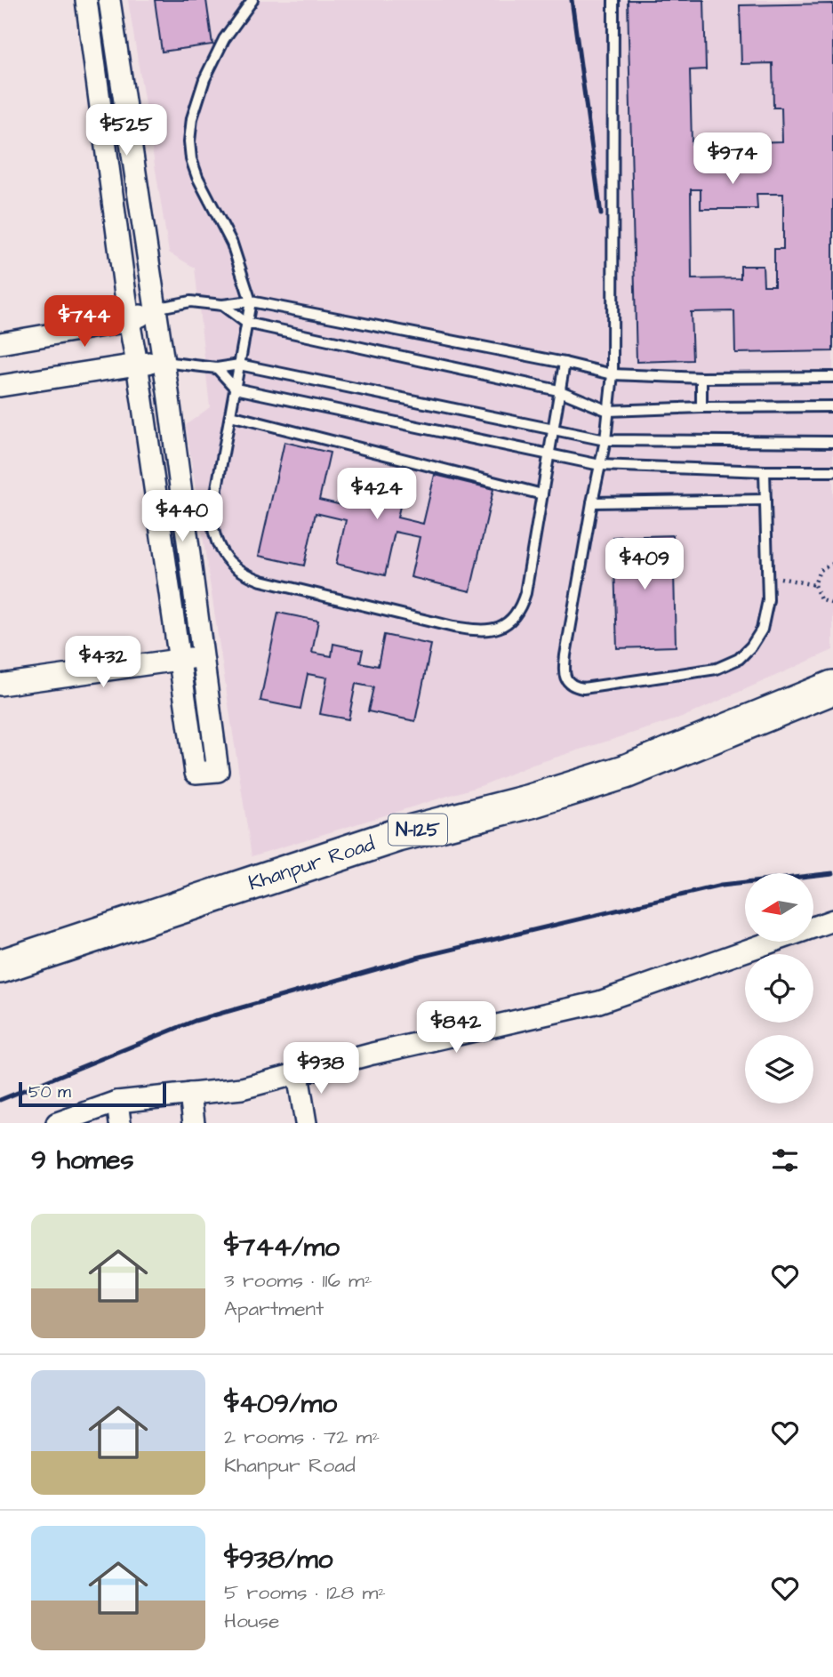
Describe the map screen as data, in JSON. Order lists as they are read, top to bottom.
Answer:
{
  "streets": {
    "highway": ["N-125", "Khanpur Road"]
  },
  "scale_bar": "50 m",
  "north": "left",
  "page": {
    "price": [
      "$525",
      "$974",
      "$744",
      "$424",
      "$440",
      "$409",
      "$432",
      "$842",
      "$938"
    ],
    "scale": "50 m",
    "heading": "9 homes",
    "list": [
      {
        "name": "$744/mo",
        "note": "3 rooms · 116 m² · Apartment"
      },
      {
        "name": "$409/mo",
        "note": "2 rooms · 72 m² · Khanpur Road"
      },
      {
        "name": "$938/mo",
        "note": "5 rooms · 128 m² · House"
      }
    ]
  }
}
